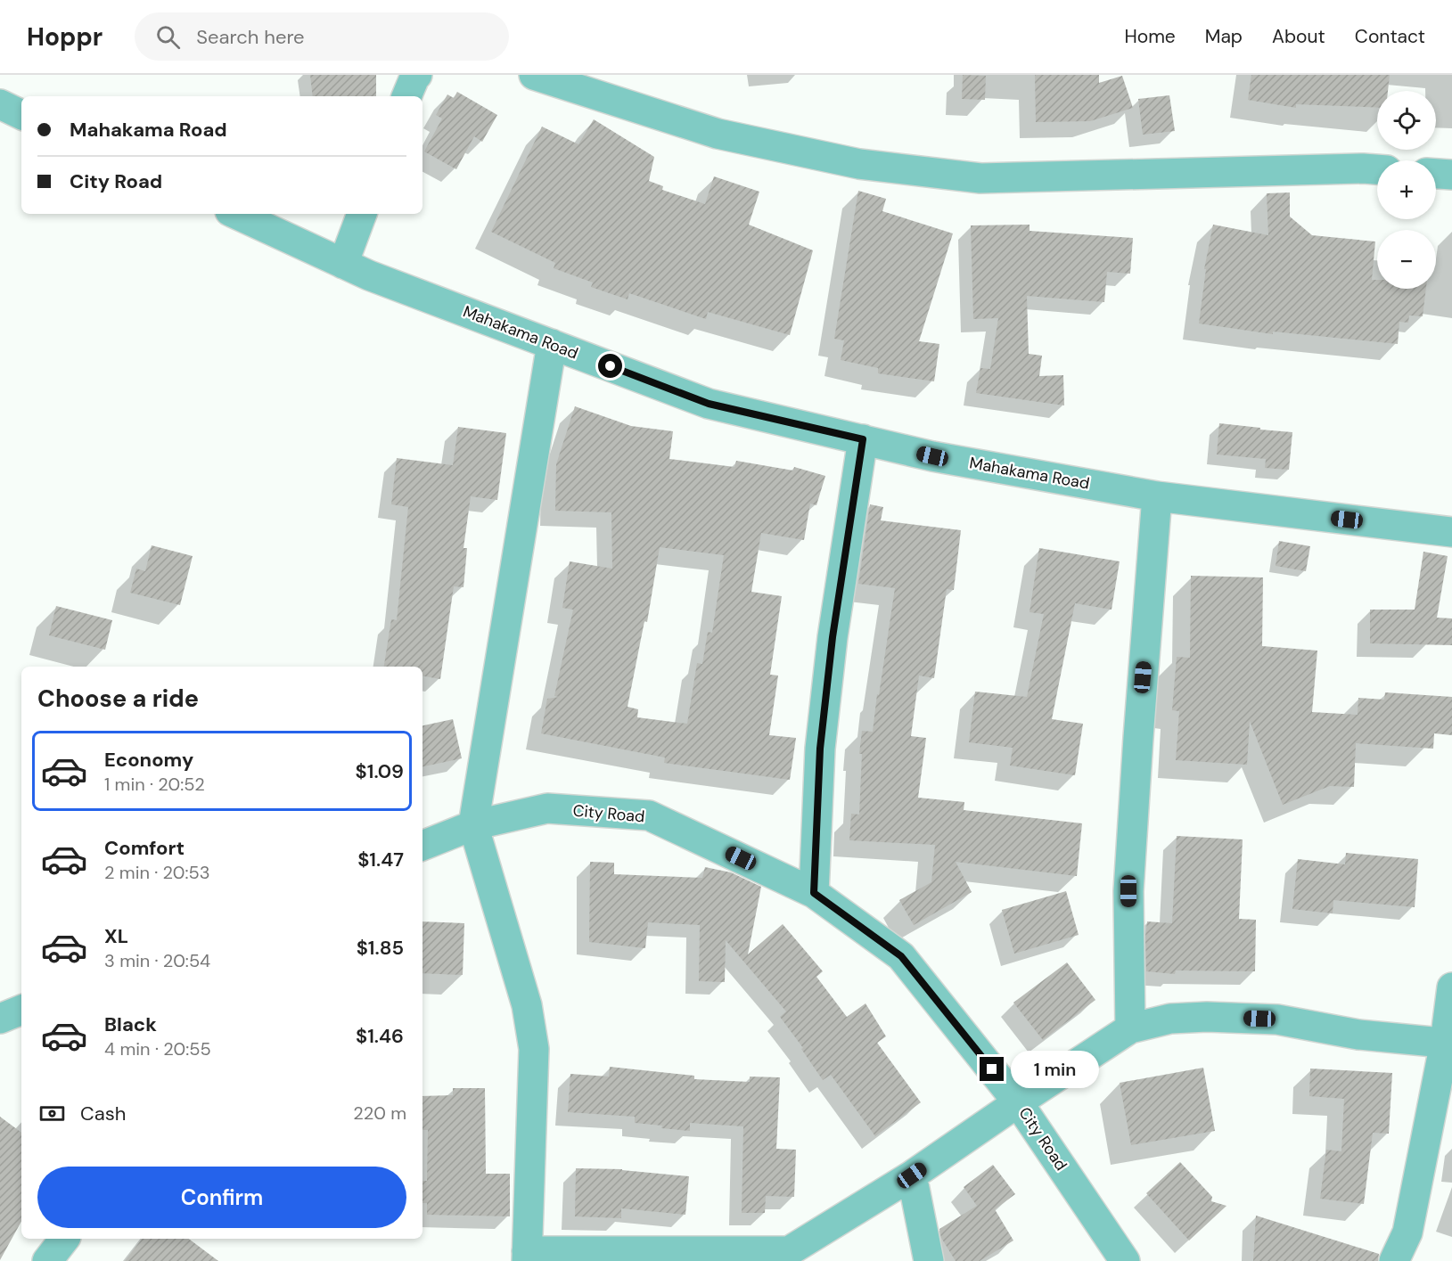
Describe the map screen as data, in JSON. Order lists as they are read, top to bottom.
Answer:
{
  "streets": {
    "street": ["Mahakama Road", "City Road"]
  },
  "page": {
    "header": "Hoppr",
    "search": "Search here",
    "nav": [
      "Home",
      "Map",
      "About",
      "Contact"
    ],
    "map_buttons": ["+", "−"],
    "banner": ["Mahakama Road", "City Road"],
    "heading": "Choose a ride",
    "list": [
      {
        "name": "Economy",
        "note": "1 min · 20:52",
        "value": "$1.09"
      },
      {
        "name": "Comfort",
        "note": "2 min · 20:53",
        "value": "$1.47"
      },
      {
        "name": "XL",
        "note": "3 min · 20:54",
        "value": "$1.85"
      },
      {
        "name": "Black",
        "note": "4 min · 20:55",
        "value": "$1.46"
      }
    ],
    "bubble": "1 min",
    "pay": ["Cash", "220 m"],
    "buttons": "Confirm"
  }
}
